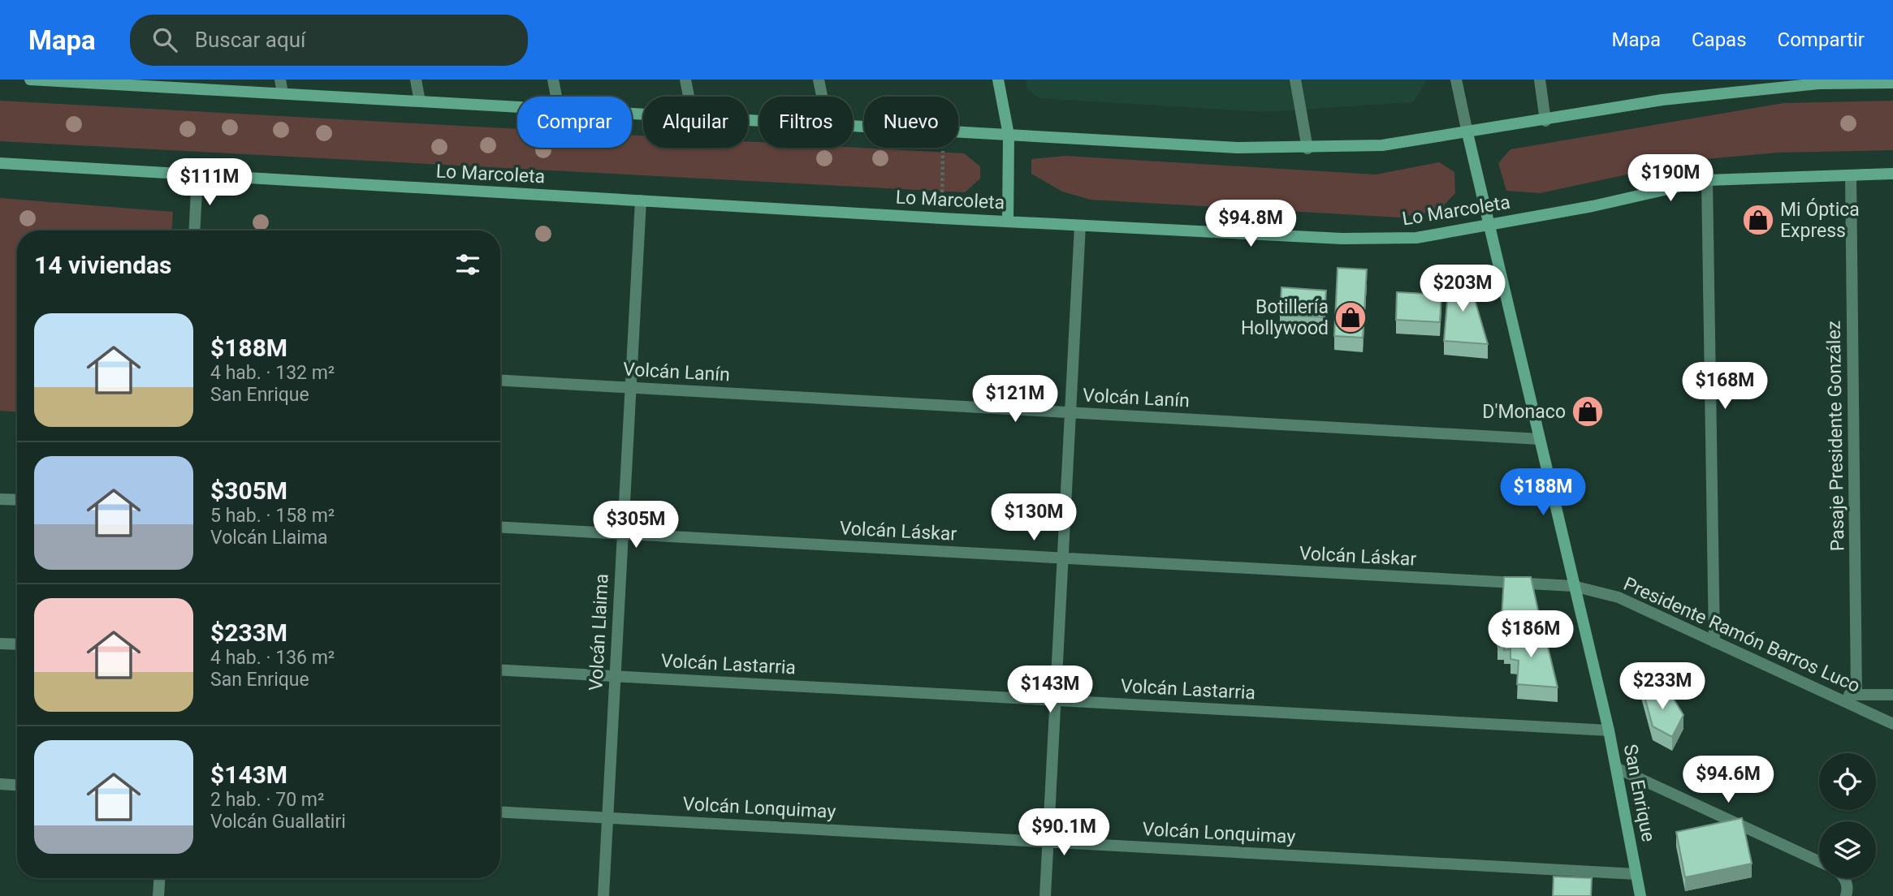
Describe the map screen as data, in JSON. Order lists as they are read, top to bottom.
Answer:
{
  "streets": {
    "street": [
      "Lo Marcoleta",
      "Volcán Lanín",
      "Pasaje Presidente González",
      "Volcán Láskar",
      "Volcán Llaima",
      "Presidente Ramón Barros Luco",
      "Volcán Lastarria",
      "San Enrique",
      "Volcán Lonquimay"
    ]
  },
  "crossings": [
    ["Lo Marcoleta", "Pasaje Presidente González"],
    ["Lo Marcoleta", "Volcán Llaima"],
    ["Lo Marcoleta", "San Enrique"],
    ["Volcán Lanín", "Volcán Llaima"],
    ["Volcán Lanín", "San Enrique"],
    ["Volcán Láskar", "Volcán Llaima"],
    ["Volcán Láskar", "Presidente Ramón Barros Luco"],
    ["Volcán Láskar", "San Enrique"],
    ["Volcán Llaima", "Volcán Lastarria"],
    ["Volcán Llaima", "Volcán Lonquimay"],
    ["Presidente Ramón Barros Luco", "San Enrique"],
    ["Volcán Lastarria", "San Enrique"],
    ["San Enrique", "Volcán Lonquimay"]
  ],
  "places": {
    "shop": ["Mi Óptica Express", "Botillería Hollywood", "D'Monaco"]
  },
  "page": {
    "header": "Mapa",
    "search": "Buscar aquí",
    "nav": ["Mapa", "Capas", "Compartir"],
    "chip": [
      "Comprar",
      "Alquilar",
      "Filtros",
      "Nuevo"
    ],
    "price": [
      "$190M",
      "$111M",
      "$94.8M",
      "$203M",
      "$168M",
      "$121M",
      "$188M",
      "$130M",
      "$305M",
      "$186M",
      "$233M",
      "$143M",
      "$94.6M",
      "$90.1M"
    ],
    "heading": "14 viviendas",
    "list": [
      {
        "name": "$188M",
        "note": "4 hab. · 132 m² · San Enrique"
      },
      {
        "name": "$305M",
        "note": "5 hab. · 158 m² · Volcán Llaima"
      },
      {
        "name": "$233M",
        "note": "4 hab. · 136 m² · San Enrique"
      },
      {
        "name": "$143M",
        "note": "2 hab. · 70 m² · Volcán Guallatiri"
      }
    ]
  }
}
